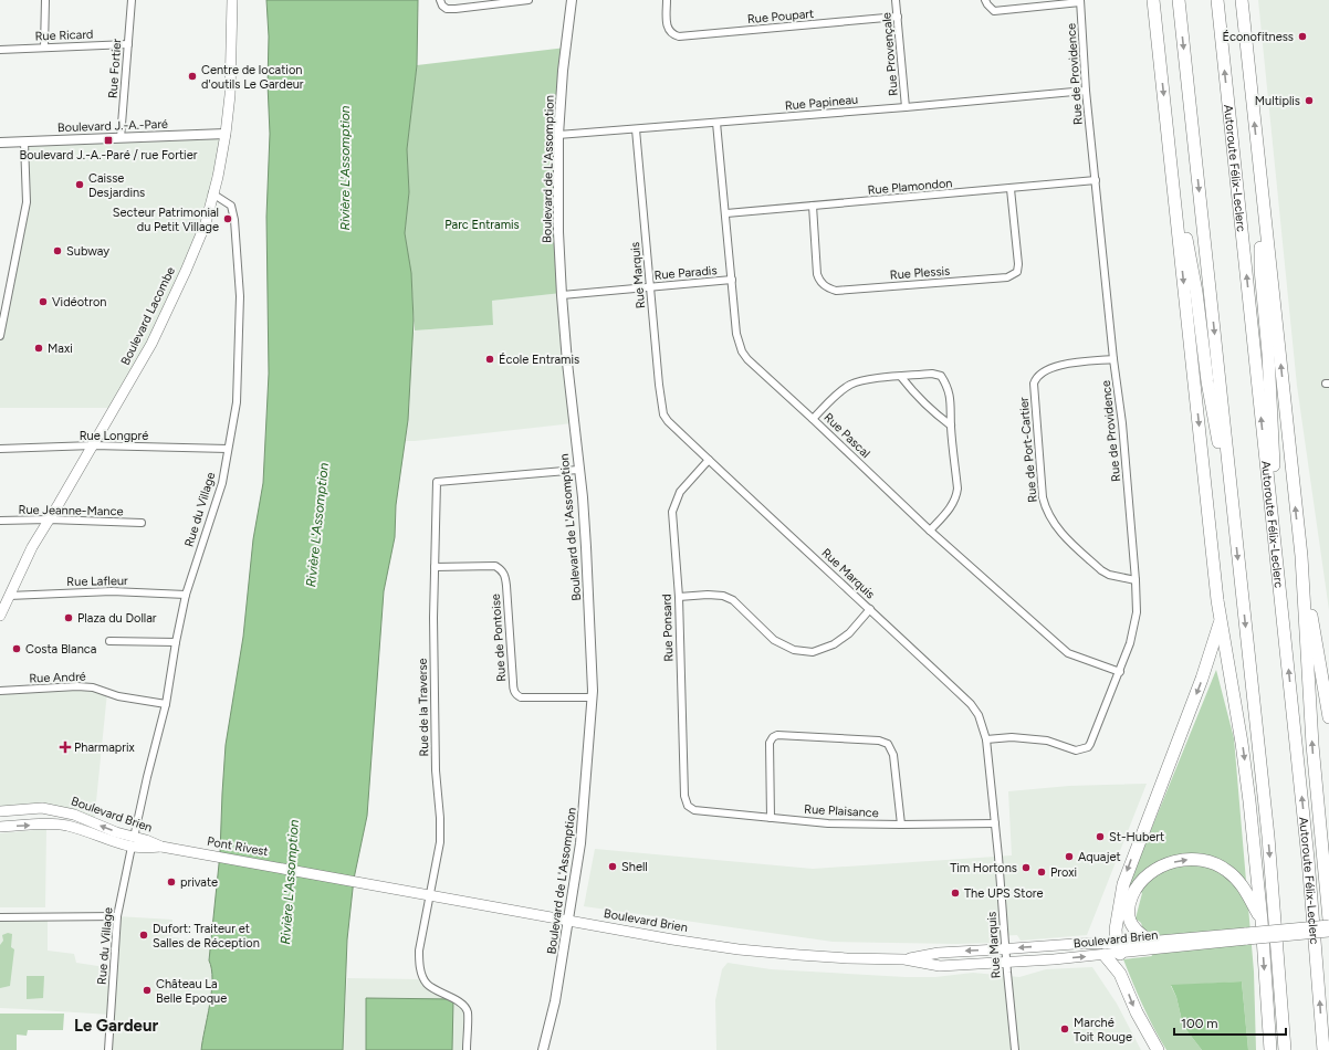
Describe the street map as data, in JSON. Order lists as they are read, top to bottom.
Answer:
{
  "streets": {
    "highway": ["Autoroute Félix-Leclerc"],
    "main road": ["Boulevard Lacombe", "Boulevard Brien", "Pont Rivest"],
    "street": [
      "Rue Poupart",
      "Rue Ricard",
      "Rue Provençale",
      "Rue Fortier",
      "Rue de Providence",
      "Rue Papineau",
      "Boulevard J.-A.-Paré",
      "Boulevard de L'Assomption",
      "Rue Plamondon",
      "Rue Paradis",
      "Rue Plessis",
      "Rue Marquis",
      "Rue Longpré",
      "Rue Pascal",
      "Rue de Port-Cartier",
      "Rue du Village",
      "Rue Jeanne-Mance",
      "Rue Lafleur",
      "Rue Ponsard",
      "Rue de Pontoise",
      "Rue André",
      "Rue de la Traverse",
      "Rue Plaisance"
    ]
  },
  "crossings": [
    ["Rue Poupart", "Rue Provençale"],
    ["Rue Ricard", "Rue Fortier"],
    ["Rue Provençale", "Rue Papineau"],
    ["Rue Fortier", "Boulevard J.-A.-Paré"],
    ["Rue de Providence", "Rue Papineau"],
    ["Rue de Providence", "Rue Plamondon"],
    ["Rue de Providence", "Rue Marquis"],
    ["Rue de Providence", "Rue Pascal"],
    ["Rue de Providence", "Rue de Port-Cartier"],
    ["Rue Papineau", "Boulevard de L'Assomption"],
    ["Rue Papineau", "Rue Marquis"],
    ["Rue Papineau", "Rue Pascal"],
    ["Boulevard J.-A.-Paré", "Boulevard Lacombe"],
    ["Boulevard de L'Assomption", "Rue Paradis"],
    ["Boulevard de L'Assomption", "Rue de Pontoise"],
    ["Boulevard de L'Assomption", "Rue de la Traverse"],
    ["Boulevard de L'Assomption", "Boulevard Brien"],
    ["Rue Plamondon", "Rue Plessis"],
    ["Rue Plamondon", "Rue Pascal"],
    ["Rue Paradis", "Rue Marquis"],
    ["Rue Paradis", "Rue Pascal"],
    ["Rue Marquis", "Rue Ponsard"],
    ["Rue Marquis", "Rue Plaisance"],
    ["Rue Marquis", "Boulevard Brien"],
    ["Boulevard Lacombe", "Rue Longpré"],
    ["Boulevard Lacombe", "Rue du Village"],
    ["Boulevard Lacombe", "Rue Jeanne-Mance"],
    ["Boulevard Lacombe", "Rue Lafleur"],
    ["Rue Longpré", "Rue du Village"],
    ["Rue du Village", "Rue Lafleur"],
    ["Rue du Village", "Rue André"],
    ["Rue du Village", "Boulevard Brien"],
    ["Rue Ponsard", "Rue Plaisance"],
    ["Rue de Pontoise", "Rue de la Traverse"],
    ["Rue de la Traverse", "Boulevard Brien"],
    ["Boulevard Brien", "Pont Rivest"]
  ],
  "districts": ["Le Gardeur"],
  "water": ["Rivière L'Assomption"],
  "parks": ["Parc Entramis"],
  "places": {
    "other": [
      "Éconofitness",
      "Centre de location d'outils Le Gardeur",
      "Multiplis",
      "Caisse Desjardins",
      "Secteur Patrimonial du Petit Village",
      "Subway",
      "Vidéotron",
      "Maxi",
      "École Entramis",
      "Plaza du Dollar",
      "Costa Blanca",
      "St-Hubert",
      "Aquajet",
      "Shell",
      "Tim Hortons",
      "Proxi",
      "private",
      "The UPS Store",
      "Dufort: Traiteur et Salles de Réception",
      "Château La Belle Epoque",
      "Marché Toit Rouge"
    ],
    "transit": ["Boulevard J.-A.-Paré / rue Fortier"],
    "health": ["Pharmaprix"]
  },
  "scale_bar": "100 m"
}
